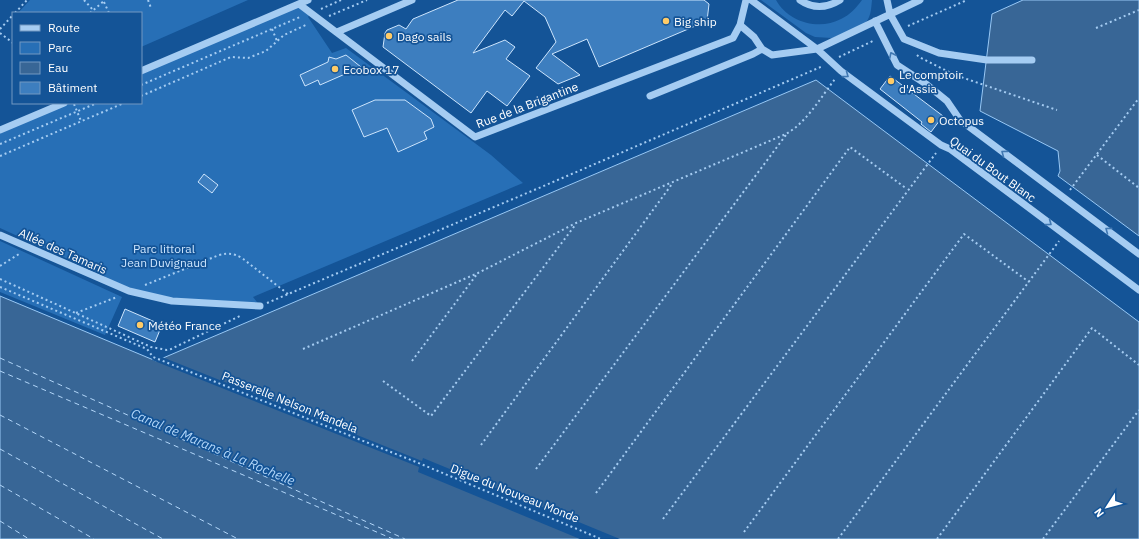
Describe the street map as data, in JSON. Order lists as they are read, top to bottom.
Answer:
{
  "streets": {
    "street": ["Rue de la Brigantine", "Quai du Bout Blanc", "Allée des Tamaris"],
    "path": ["Passerelle Nelson Mandela", "Digue du Nouveau Monde"]
  },
  "crossings": [
    ["Passerelle Nelson Mandela", "Digue du Nouveau Monde"]
  ],
  "water": ["Canal de Marans à La Rochelle"],
  "parks": ["Parc littoral Jean Duvignaud"],
  "places": [
    "Big ship",
    "Dago sails",
    "Ecobox 17",
    "Le comptoir d'Assia",
    "Octopus",
    "Météo France"
  ],
  "legend": [
    "Route",
    "Parc",
    "Eau",
    "Bâtiment"
  ],
  "north": "bottom left"
}
